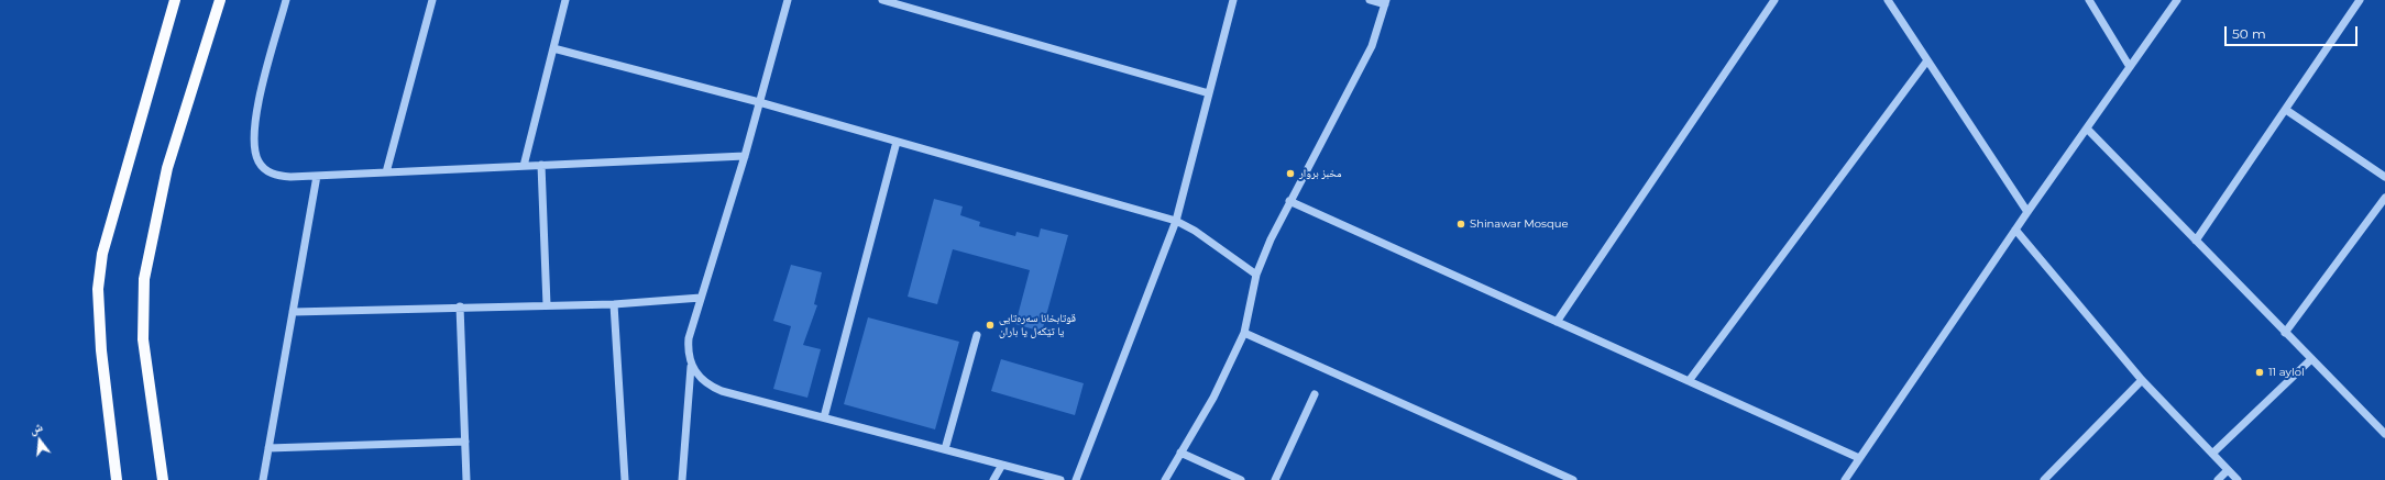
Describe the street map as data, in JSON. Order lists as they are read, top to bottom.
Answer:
{
  "places": [
    "مخبز بروار",
    "Shinawar Mosque",
    "قوتابخانا سەرەتایی یا تێکەل یا باران",
    "11 aylol"
  ],
  "scale_bar": "50 m",
  "north": "top"
}
